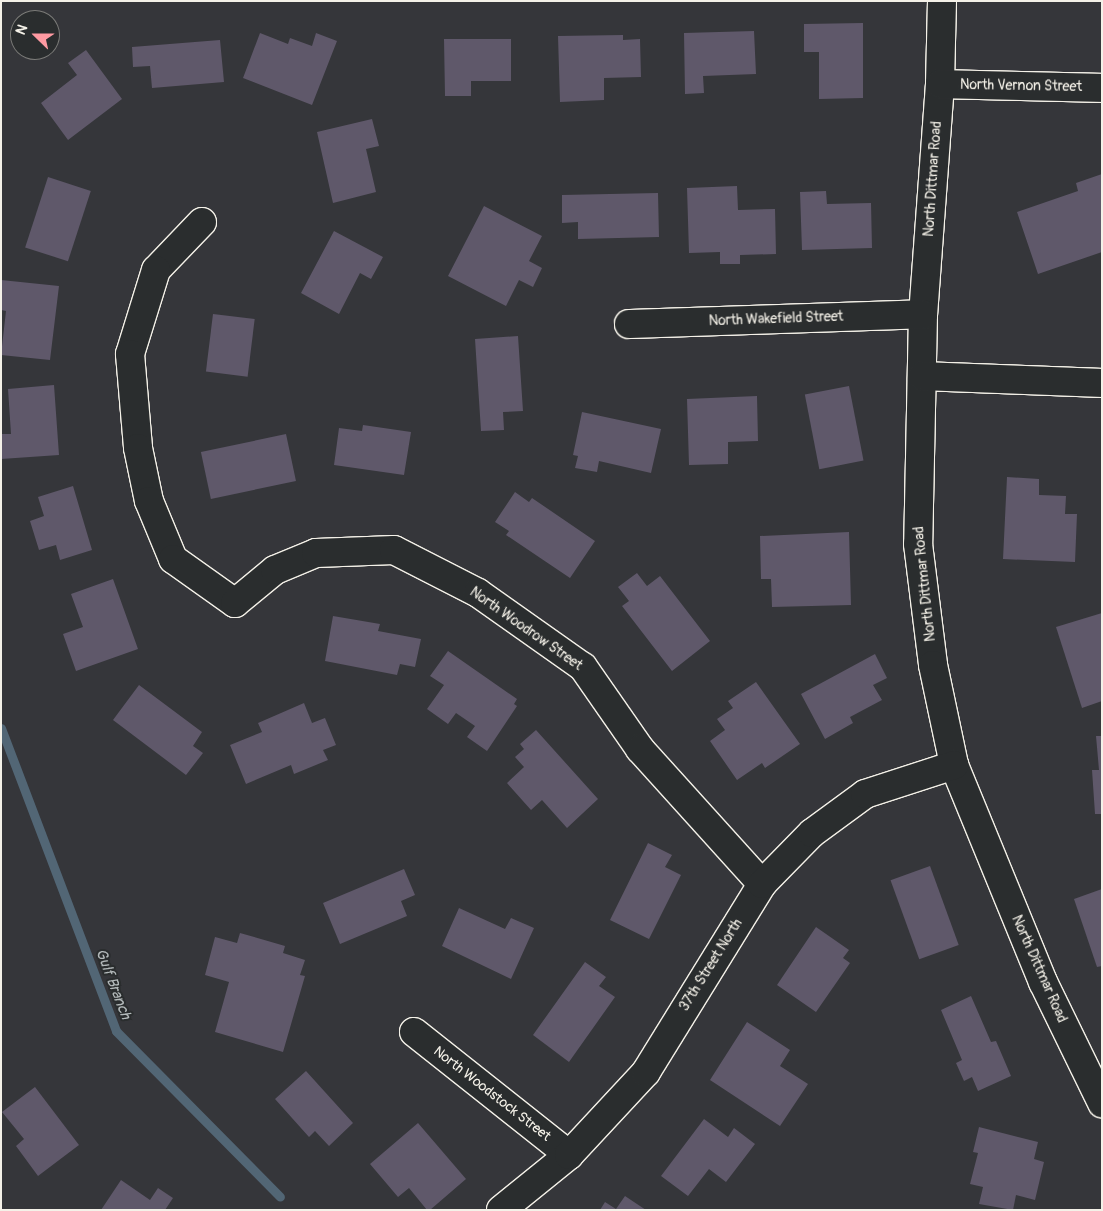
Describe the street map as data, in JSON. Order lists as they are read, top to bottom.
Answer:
{
  "streets": {
    "street": [
      "North Vernon Street",
      "North Dittmar Road",
      "North Wakefield Street",
      "North Woodrow Street",
      "37th Street North",
      "North Woodstock Street"
    ]
  },
  "crossings": [
    ["North Vernon Street", "North Dittmar Road"],
    ["North Dittmar Road", "North Wakefield Street"],
    ["North Dittmar Road", "37th Street North"],
    ["North Woodrow Street", "37th Street North"],
    ["37th Street North", "North Woodstock Street"]
  ],
  "water": ["Gulf Branch"],
  "north": "left"
}
